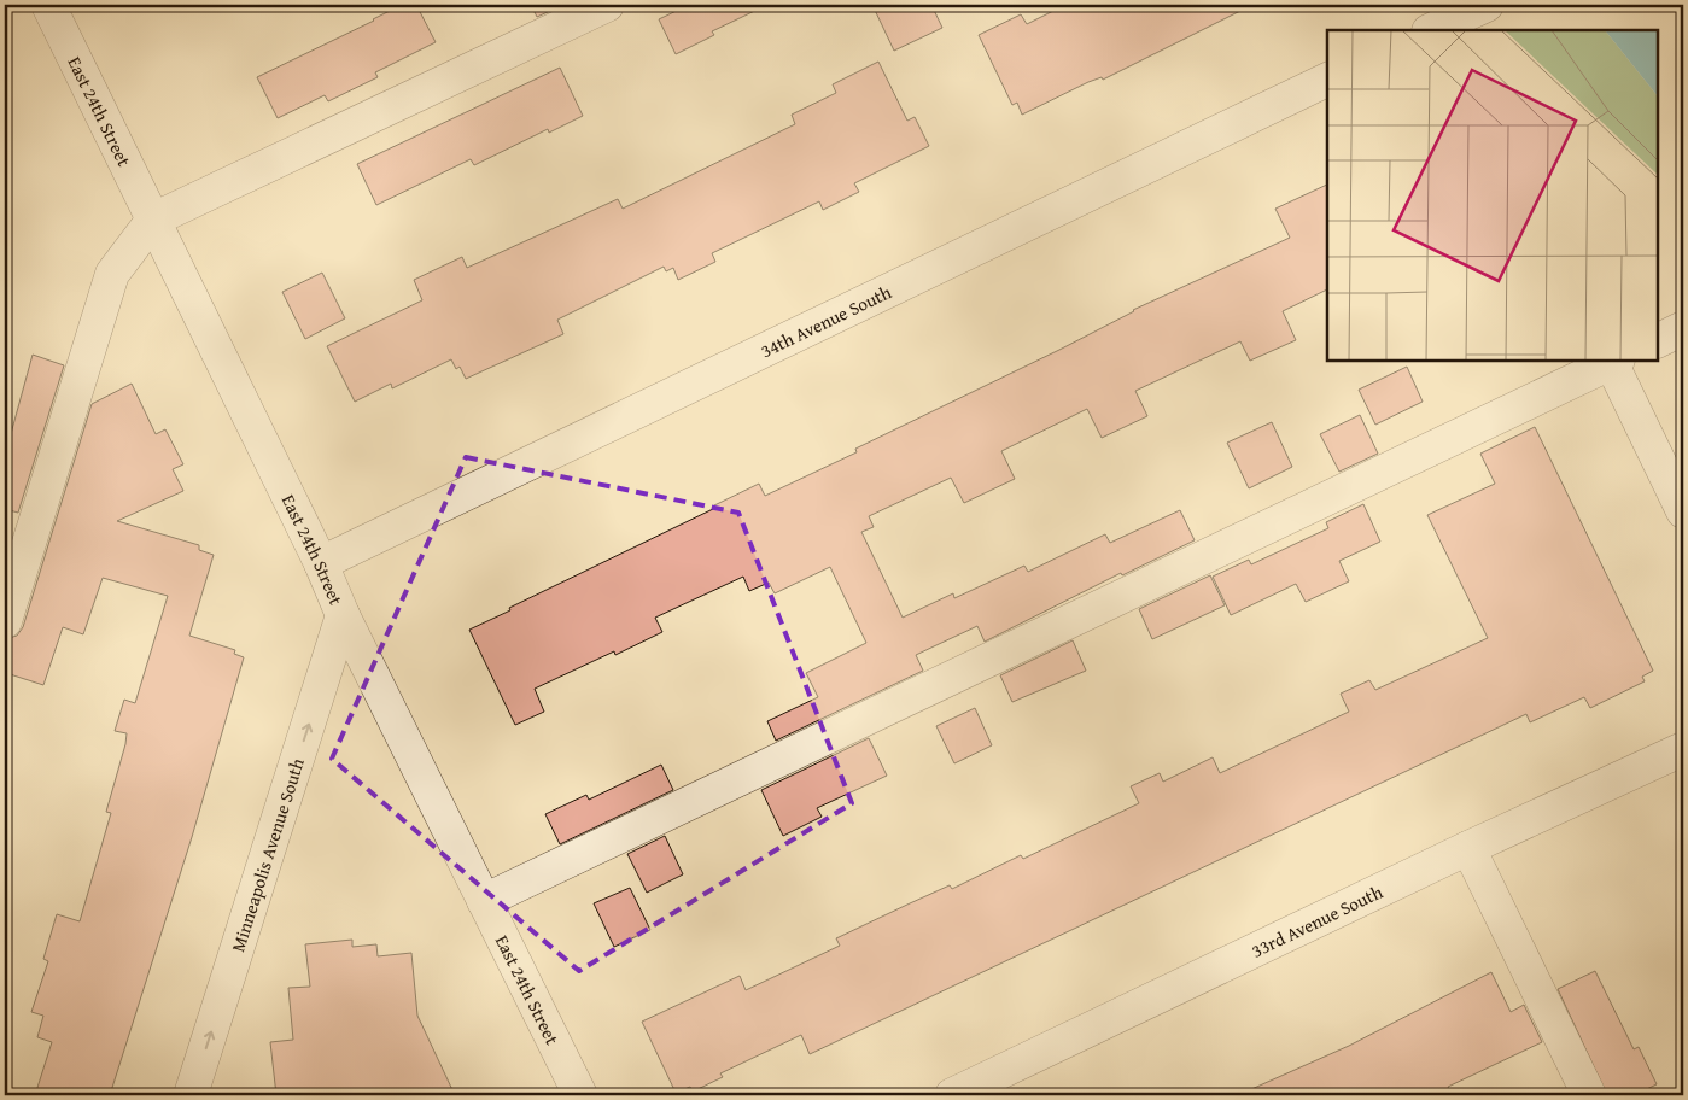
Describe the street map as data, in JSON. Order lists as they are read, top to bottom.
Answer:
{
  "streets": {
    "street": [
      "East 24th Street",
      "34th Avenue South",
      "Minneapolis Avenue South",
      "33rd Avenue South"
    ]
  },
  "crossings": [
    ["East 24th Street", "34th Avenue South"],
    ["East 24th Street", "Minneapolis Avenue South"]
  ],
  "one_way": ["Minneapolis Avenue South"]
}
